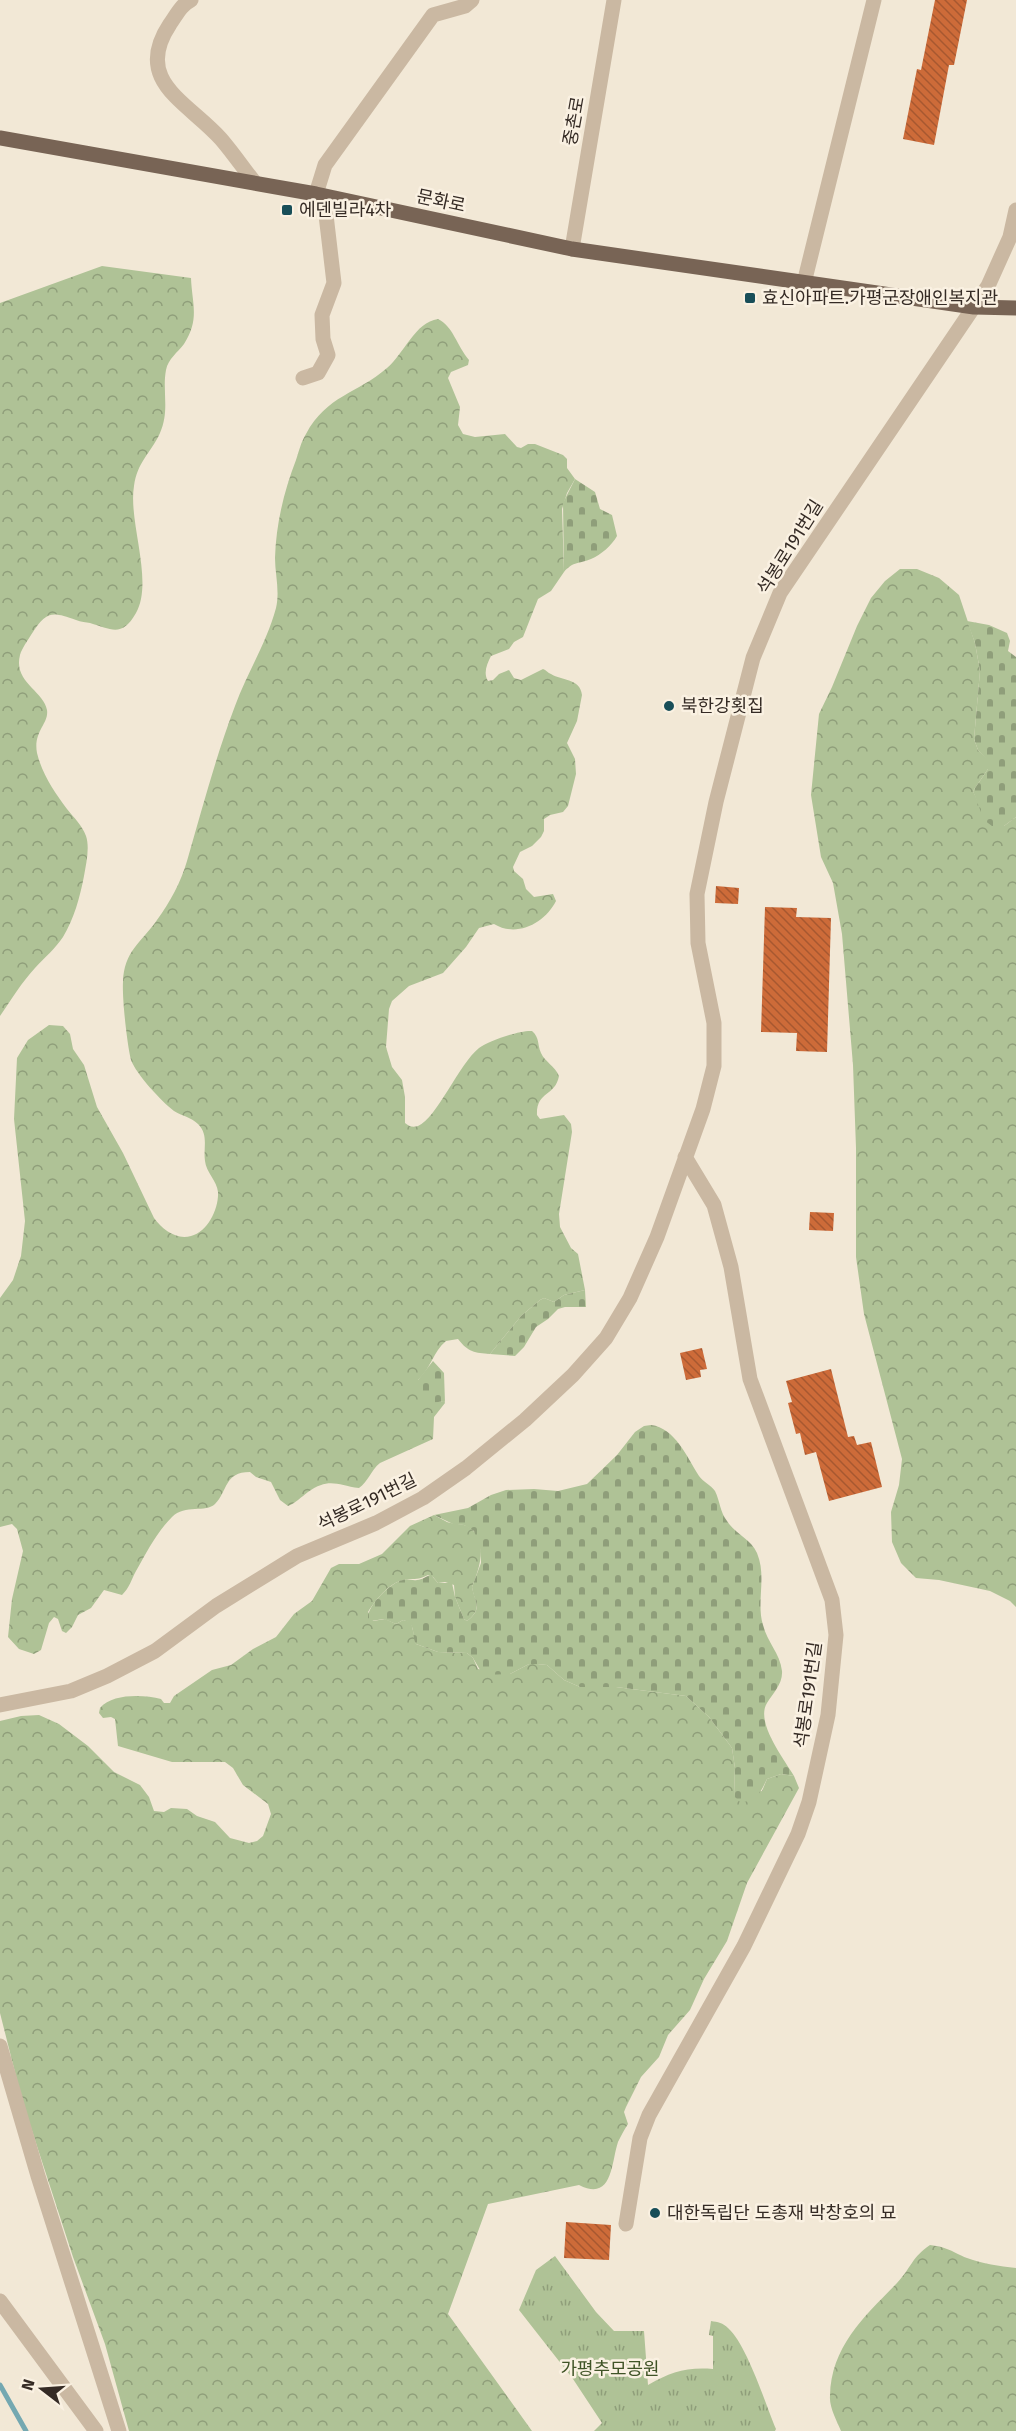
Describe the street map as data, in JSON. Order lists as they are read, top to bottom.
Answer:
{
  "streets": {
    "main road": ["문화로"],
    "street": ["중촌로", "석봉로191번길"]
  },
  "crossings": [
    ["중촌로", "문화로"],
    ["문화로", "석봉로191번길"]
  ],
  "parks": ["가평추모공원"],
  "places": {
    "transit": ["에덴빌라4차", "효신아파트.가평군장애인복지관"],
    "other": ["북한강횟집", "대한독립단 도총재 박창호의 묘"]
  },
  "north": "left"
}
